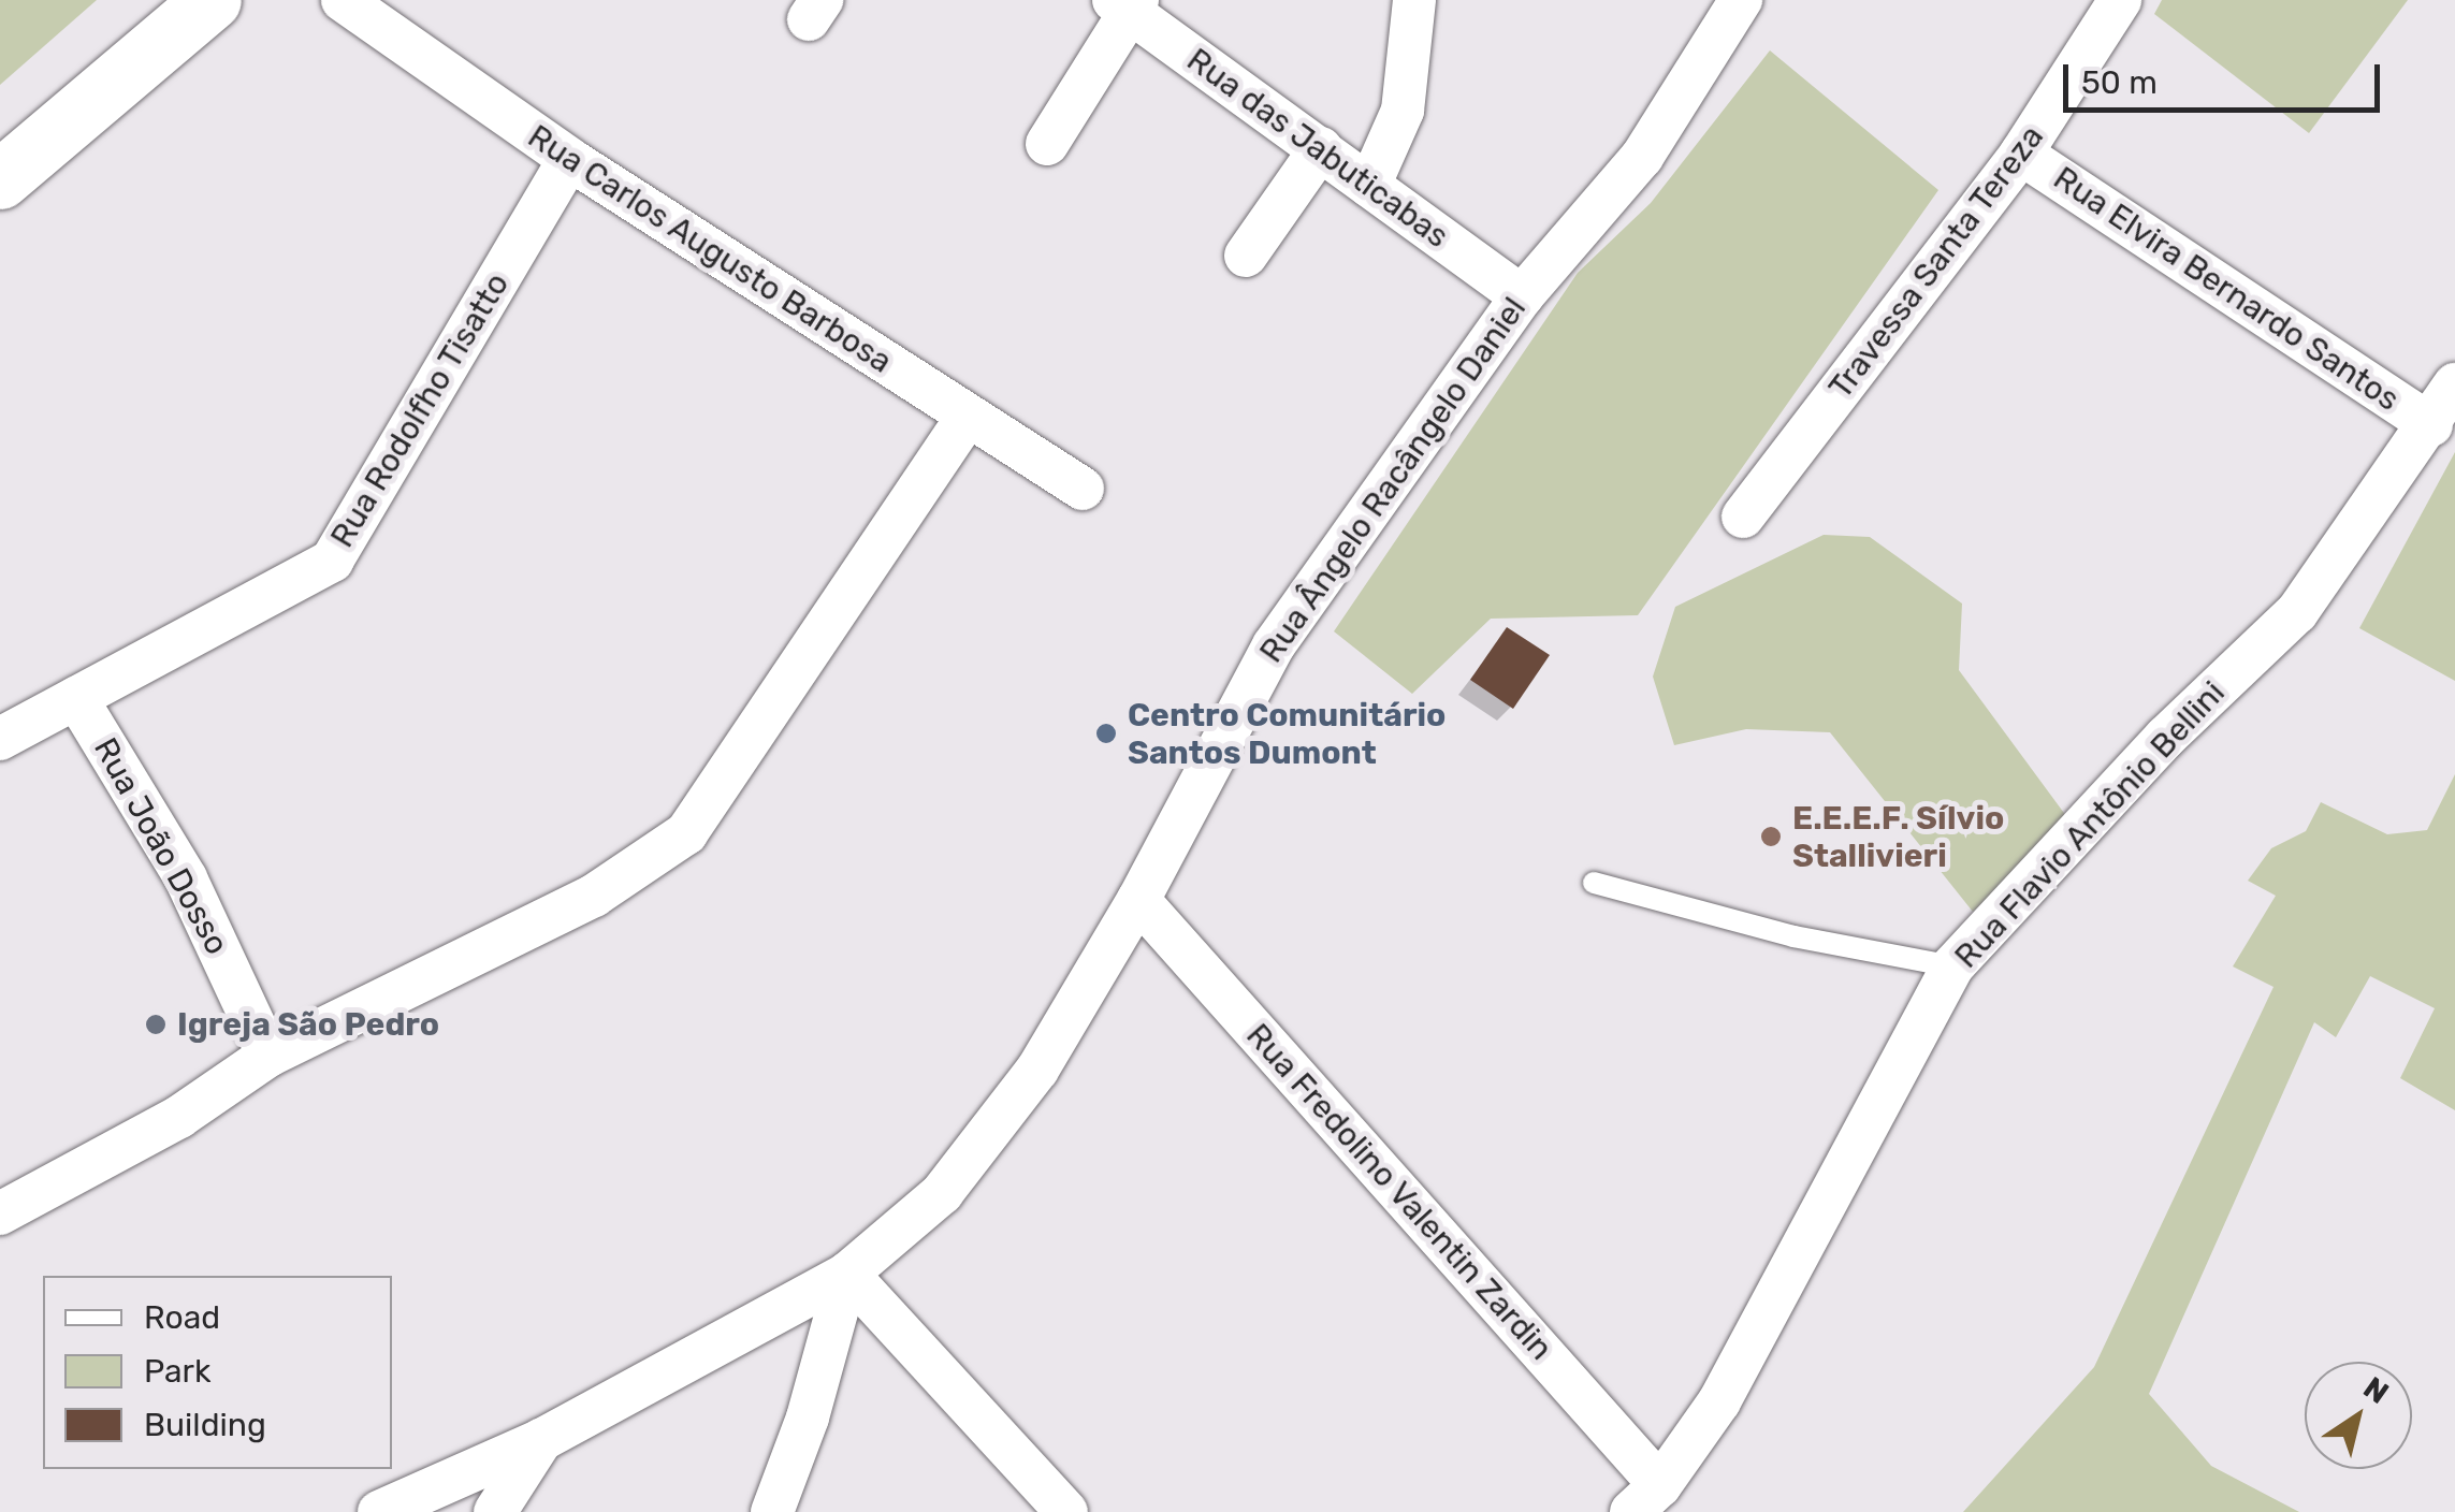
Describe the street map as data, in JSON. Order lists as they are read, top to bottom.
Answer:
{
  "streets": {
    "street": [
      "Rua das Jabuticabas",
      "Rua Carlos Augusto Barbosa",
      "Travessa Santa Tereza",
      "Rua Elvira Bernardo Santos",
      "Rua Rodolfho Tisatto",
      "Rua Ângelo Racângelo Daniel",
      "Rua Flavio Antônio Bellini",
      "Rua João Dosso",
      "Rua Fredolino Valentin Zardin"
    ]
  },
  "crossings": [
    ["Rua das Jabuticabas", "Rua Ângelo Racângelo Daniel"],
    ["Rua Carlos Augusto Barbosa", "Rua Rodolfho Tisatto"],
    ["Travessa Santa Tereza", "Rua Elvira Bernardo Santos"],
    ["Rua Elvira Bernardo Santos", "Rua Flavio Antônio Bellini"],
    ["Rua Rodolfho Tisatto", "Rua João Dosso"],
    ["Rua Ângelo Racângelo Daniel", "Rua Fredolino Valentin Zardin"],
    ["Rua Flavio Antônio Bellini", "Rua Fredolino Valentin Zardin"]
  ],
  "places": ["Centro Comunitário Santos Dumont", "E.E.E.F. Sílvio Stallivieri", "Igreja São Pedro"],
  "legend": ["Road", "Park", "Building"],
  "scale_bar": "50 m",
  "north": "top right"
}
